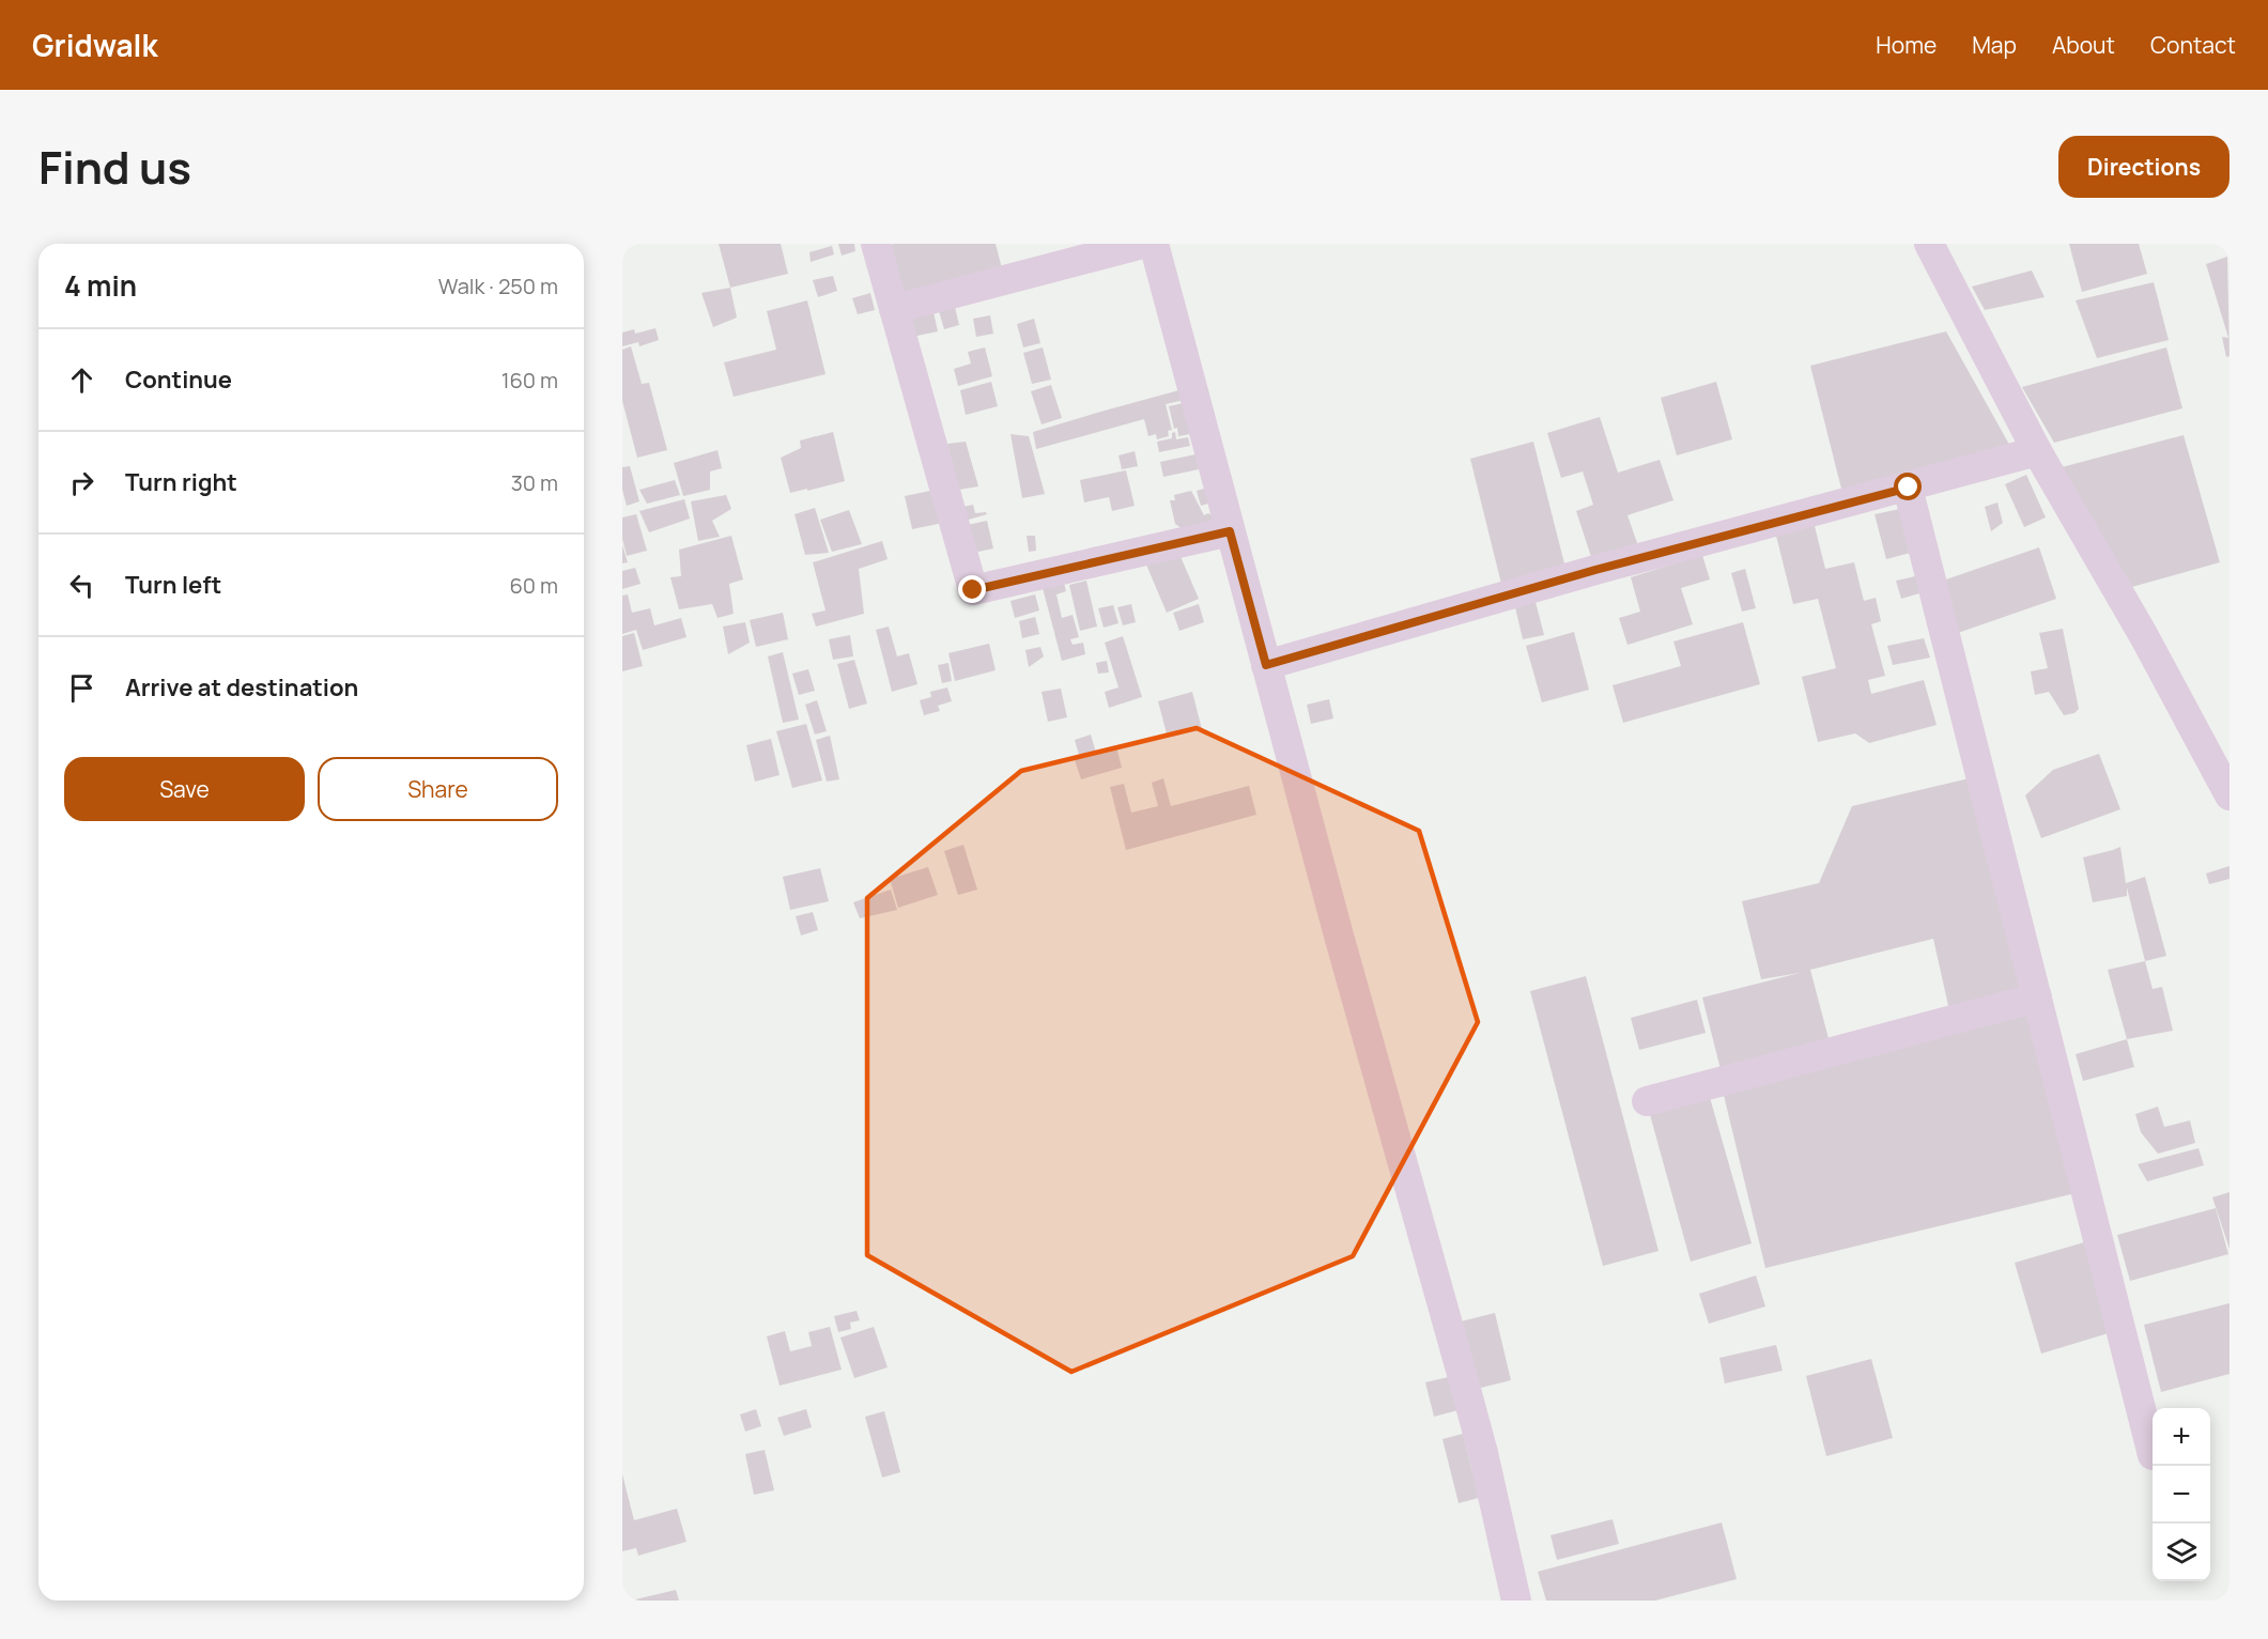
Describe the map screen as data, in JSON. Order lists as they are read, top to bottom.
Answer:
{
  "page": {
    "header": "Gridwalk",
    "nav": [
      "Home",
      "Map",
      "About",
      "Contact"
    ],
    "title": "Find us",
    "buttons": [
      "Directions",
      ["Save", "Share"]
    ],
    "heading": ["4 min", "Walk · 250 m"],
    "list": [
      ["Continue", "160 m"],
      ["Turn right", "30 m"],
      ["Turn left", "60 m"],
      "Arrive at destination"
    ],
    "map_buttons": ["+", "−"]
  }
}
